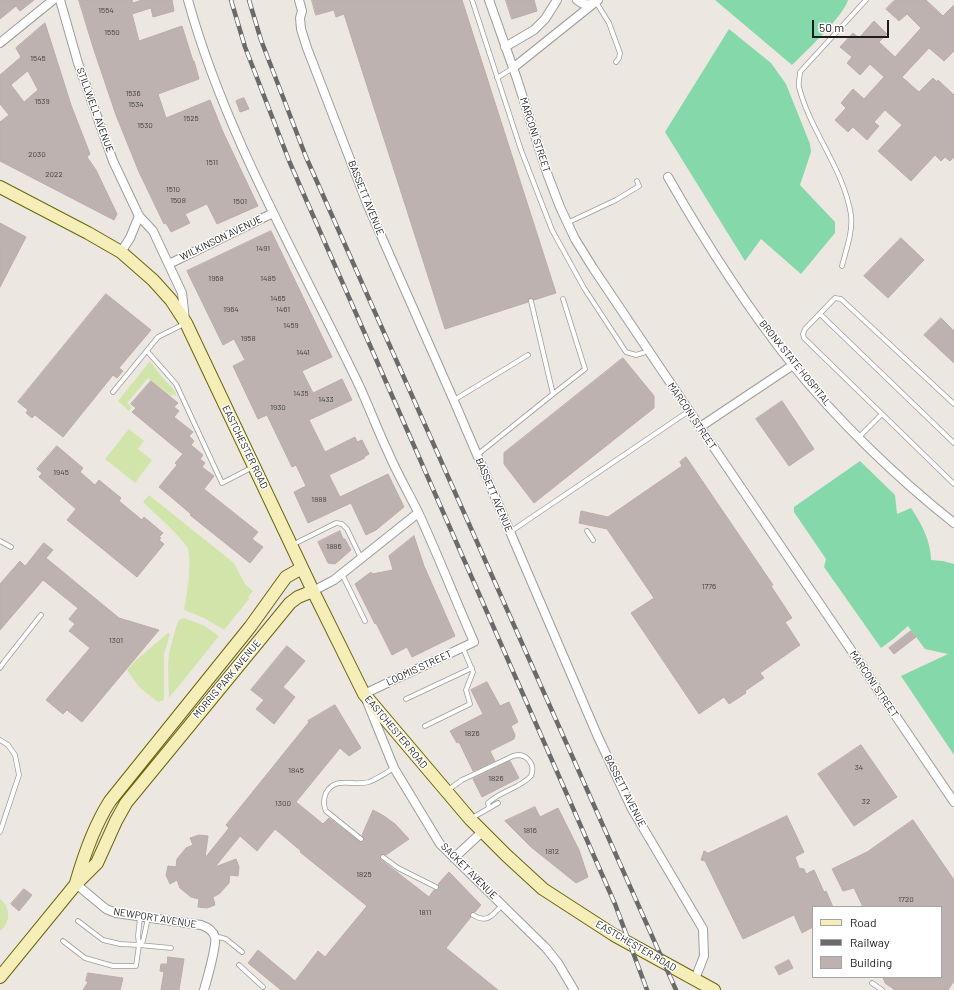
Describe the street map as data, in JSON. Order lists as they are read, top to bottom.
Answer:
{
  "streets": {
    "main road": ["EASTCHESTER ROAD", "MORRIS PARK AVENUE"],
    "street": [
      "STILLWELL AVENUE",
      "MARCONI STREET",
      "BASSETT AVENUE",
      "WILKINSON AVENUE",
      "BRONX STATE HOSPITAL",
      "LOOMIS STREET",
      "SACKET AVENUE",
      "NEWPORT AVENUE"
    ]
  },
  "crossings": [
    ["STILLWELL AVENUE", "WILKINSON AVENUE"],
    ["STILLWELL AVENUE", "EASTCHESTER ROAD"],
    ["BASSETT AVENUE", "EASTCHESTER ROAD"],
    ["WILKINSON AVENUE", "EASTCHESTER ROAD"],
    ["EASTCHESTER ROAD", "LOOMIS STREET"],
    ["EASTCHESTER ROAD", "MORRIS PARK AVENUE"],
    ["EASTCHESTER ROAD", "SACKET AVENUE"],
    ["LOOMIS STREET", "MORRIS PARK AVENUE"],
    ["LOOMIS STREET", "SACKET AVENUE"],
    ["MORRIS PARK AVENUE", "NEWPORT AVENUE"]
  ],
  "house_numbers": [
    "1554",
    "1550",
    "1545",
    "1536",
    "1539",
    "1534",
    "1525",
    "1530",
    "2030",
    "1511",
    "2022",
    "1510",
    "1508",
    "1501",
    "1491",
    "1968",
    "1485",
    "1465",
    "1964",
    "1461",
    "1459",
    "1958",
    "1441",
    "1435",
    "1433",
    "1930",
    "1945",
    "1888",
    "1886",
    "1776",
    "1301",
    "1826",
    "34",
    "1845",
    "1826",
    "32",
    "1300",
    "1816",
    "1812",
    "1825",
    "1720",
    "1811"
  ],
  "legend": ["Road", "Railway", "Building"],
  "scale_bar": "50 m"
}
